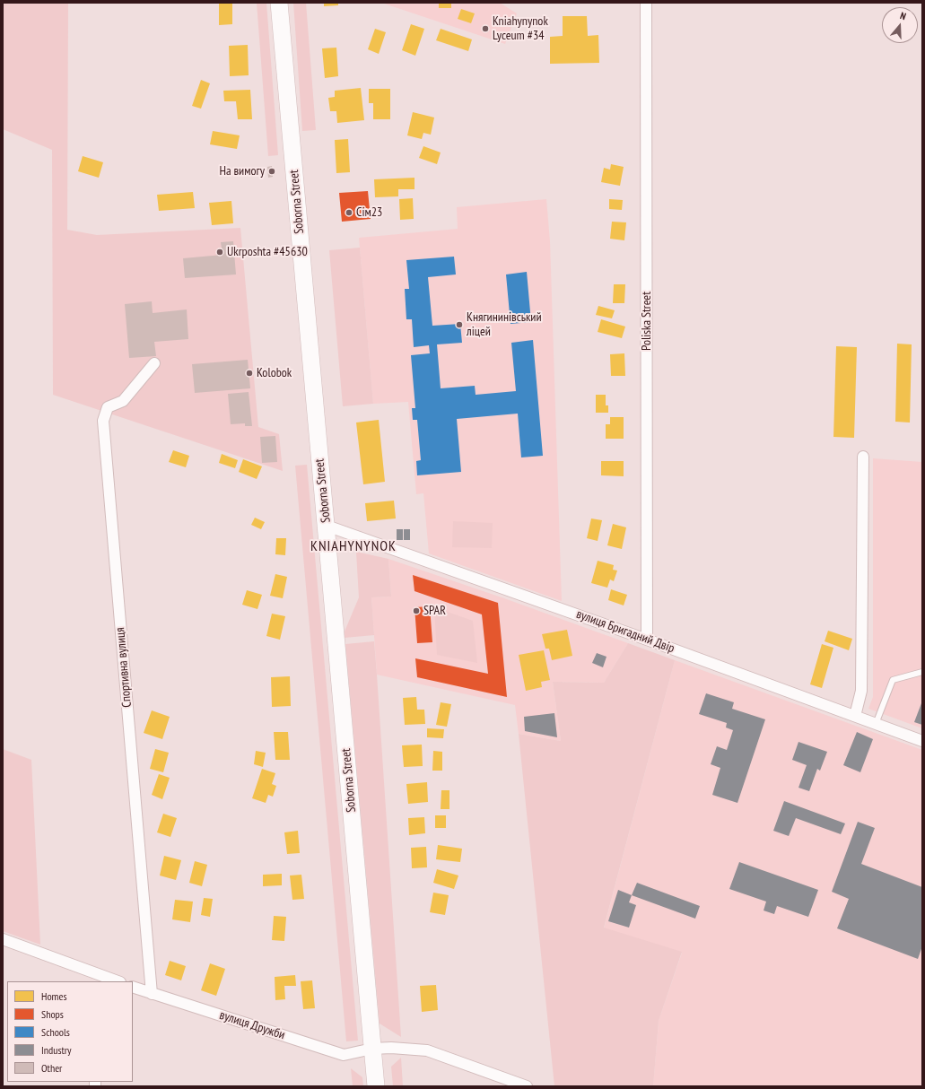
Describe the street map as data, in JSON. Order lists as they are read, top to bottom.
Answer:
{
  "streets": {
    "main road": ["Soborna Street"],
    "street": [
      "Poliska Street",
      "вулиця Бригадний Двір",
      "Спортивна вулиця",
      "вулиця Дружби"
    ]
  },
  "crossings": [
    ["Soborna Street", "вулиця Бригадний Двір"],
    ["Soborna Street", "вулиця Дружби"],
    ["Poliska Street", "вулиця Бригадний Двір"],
    ["Спортивна вулиця", "вулиця Дружби"]
  ],
  "districts": ["KNIAHYNYNOK"],
  "places": [
    "Kniahynynok Lyceum #34",
    "На вимогу",
    "Сім23",
    "Ukrposhta #45630",
    "Княгининівський ліцей",
    "Kolobok",
    "SPAR"
  ],
  "legend": [
    "Homes",
    "Shops",
    "Schools",
    "Industry",
    "Other"
  ],
  "north": "top"
}
